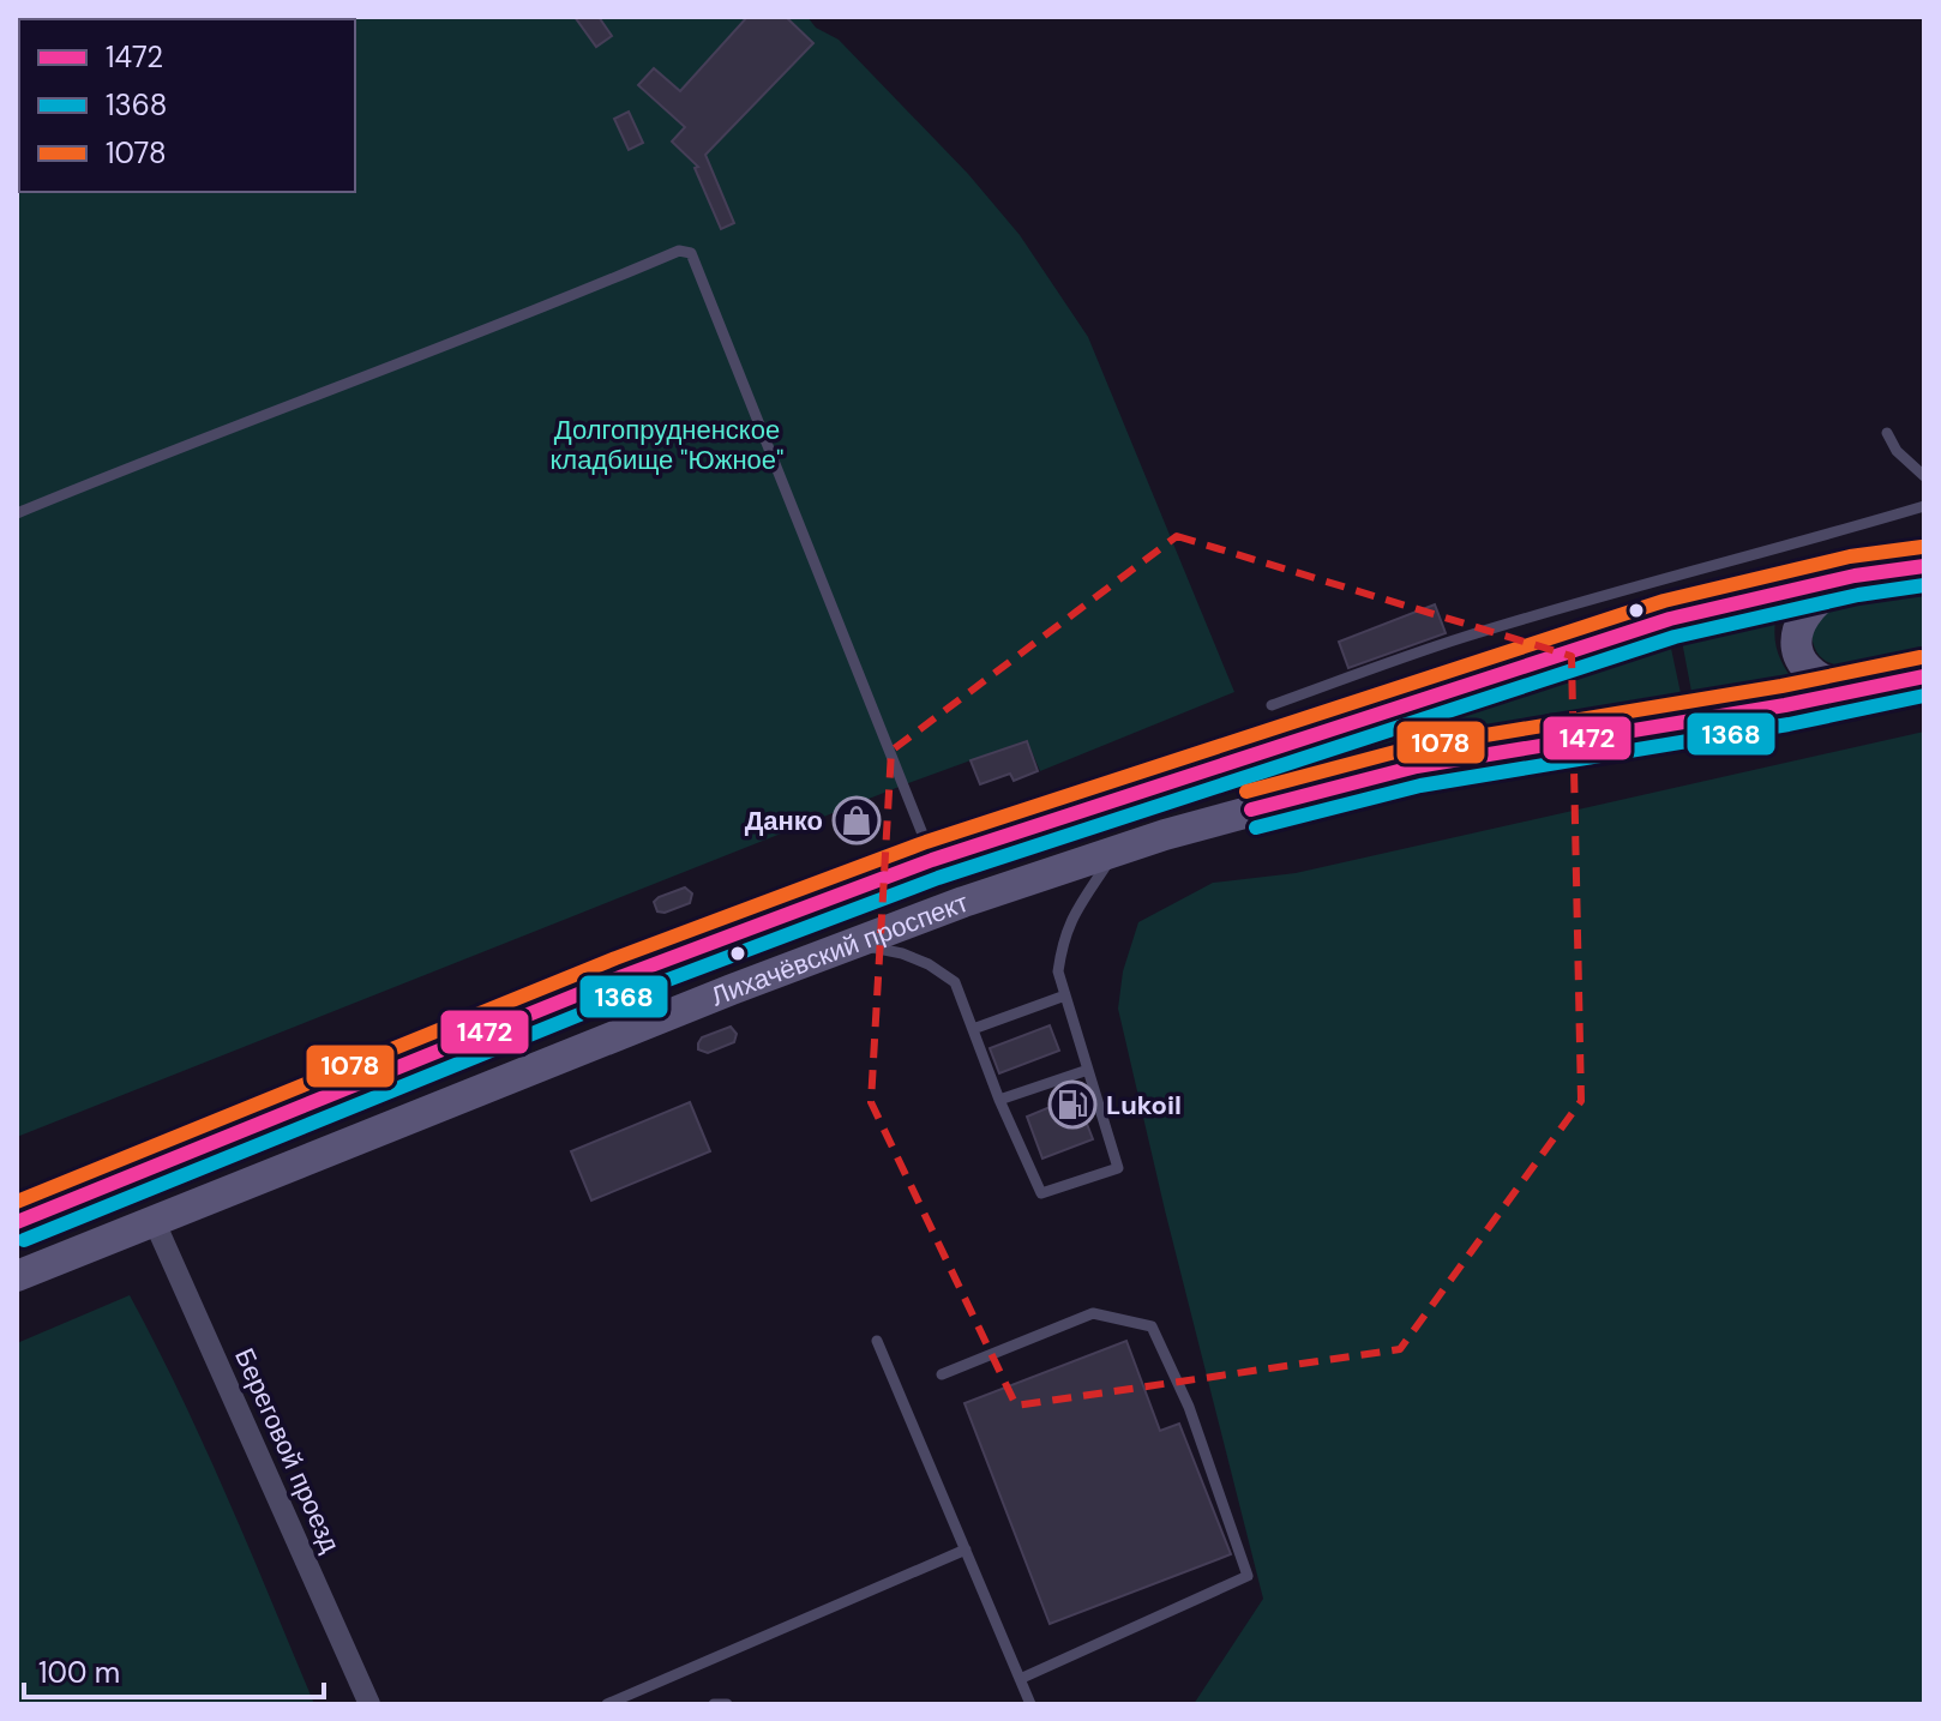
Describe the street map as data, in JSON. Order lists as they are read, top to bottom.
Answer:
{
  "streets": {
    "main road": ["Лихачёвский проспект"],
    "street": ["Береговой проезд"]
  },
  "crossings": [
    ["Лихачёвский проспект", "Береговой проезд"]
  ],
  "parks": ["Долгопрудненское кладбище \"Южное\""],
  "places": {
    "shop": ["Данко"],
    "fuel station": ["Lukoil"]
  },
  "lines": ["transit line 1078", "transit line 1472", "transit line 1368"],
  "legend": ["1472", "1368", "1078"],
  "scale_bar": "100 m"
}
